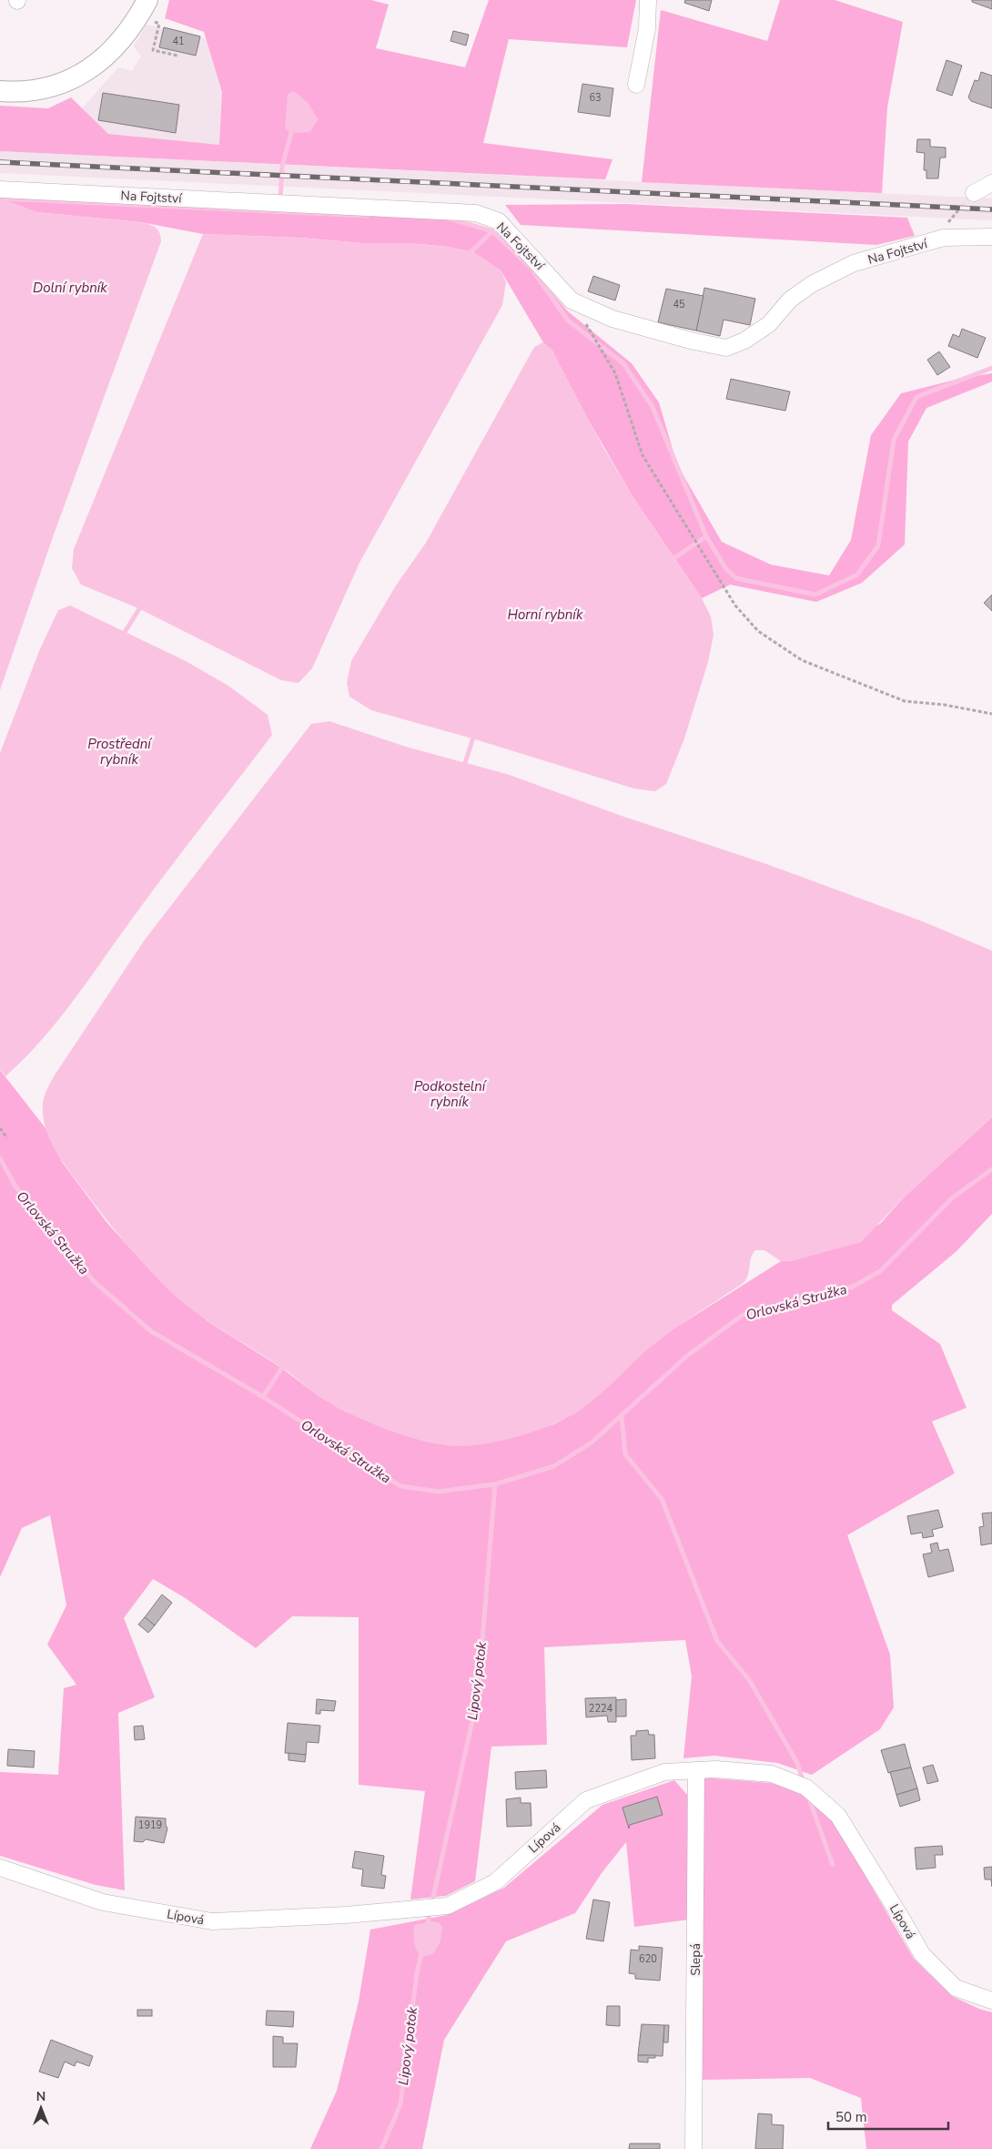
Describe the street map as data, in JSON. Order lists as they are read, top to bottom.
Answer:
{
  "streets": {
    "street": ["Na Fojtství", "Lípová", "Slepá"]
  },
  "crossings": [
    ["Lípová", "Slepá"]
  ],
  "water": [
    "Dolní rybník",
    "Horní rybník",
    "Prostřední rybník",
    "Podkostelní rybník",
    "Orlovská Stružka",
    "Lipový potok"
  ],
  "house_numbers": [
    "41",
    "63",
    "45",
    "2224",
    "1919",
    "620"
  ],
  "scale_bar": "50 m",
  "north": "top"
}
